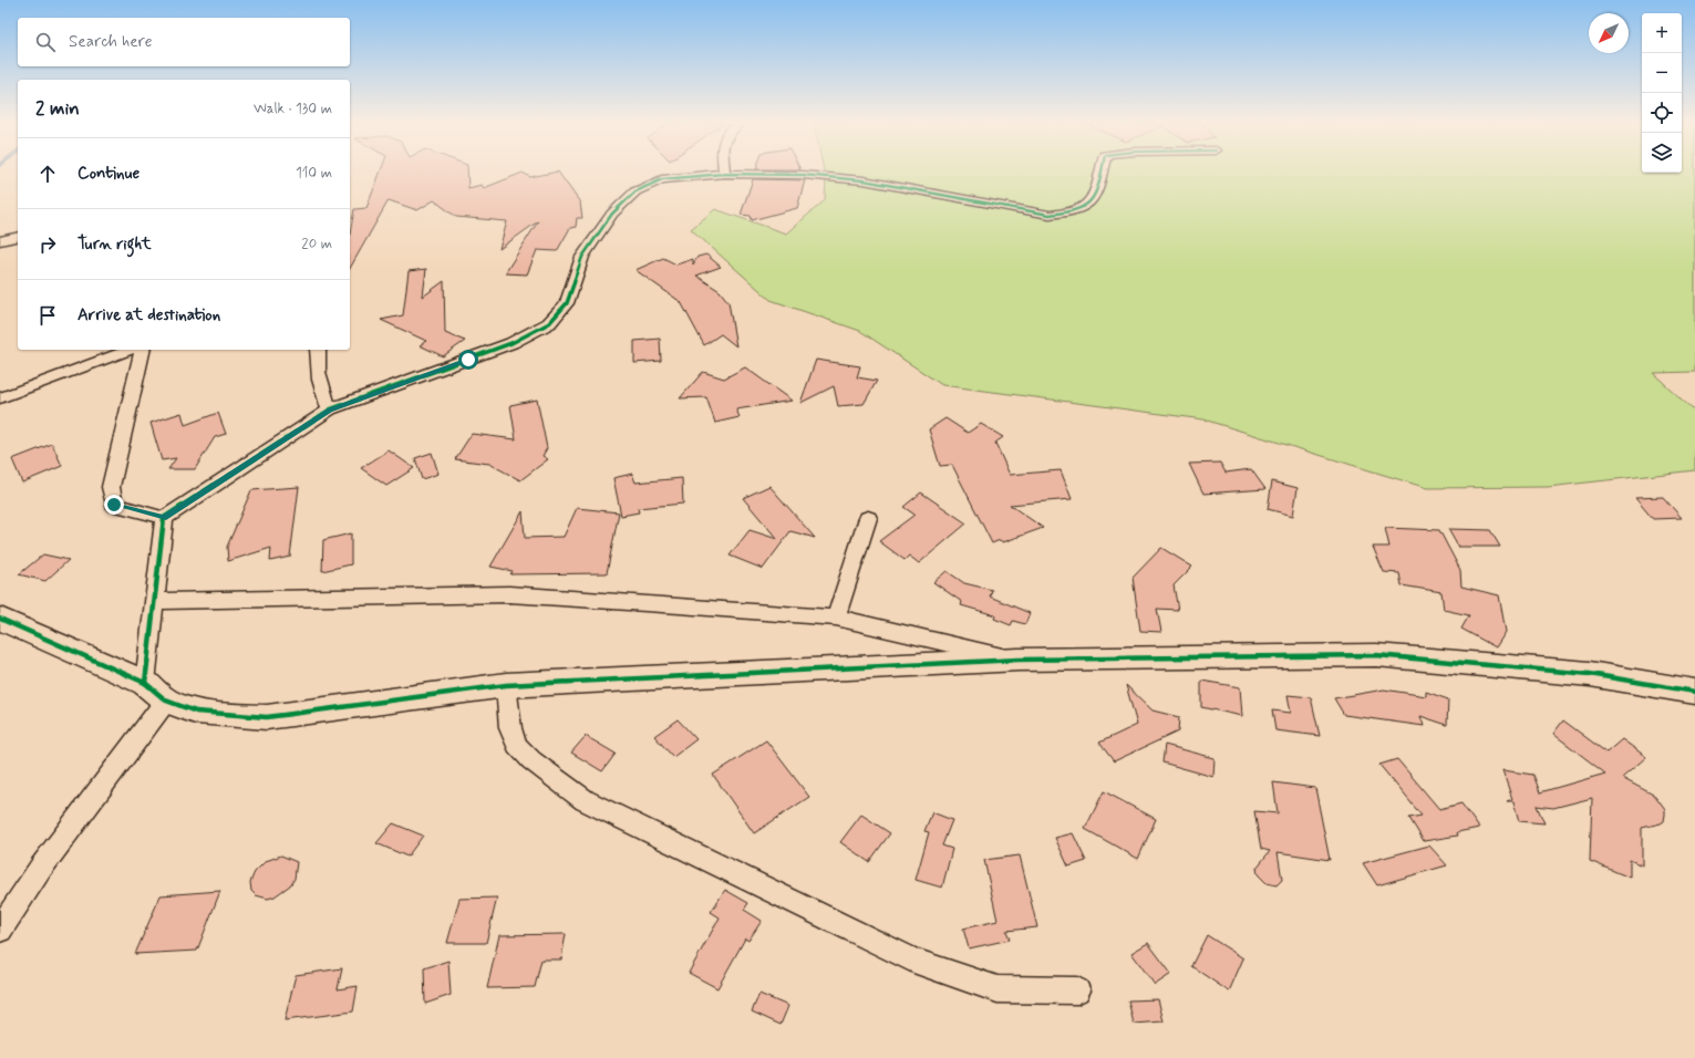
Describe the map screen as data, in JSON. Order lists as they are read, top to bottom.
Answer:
{
  "north": "bottom left",
  "page": {
    "map_buttons": ["+", "−"],
    "search": "Search here",
    "heading": ["2 min", "Walk · 130 m"],
    "list": [
      ["Continue", "110 m"],
      ["Turn right", "20 m"],
      "Arrive at destination"
    ]
  }
}
